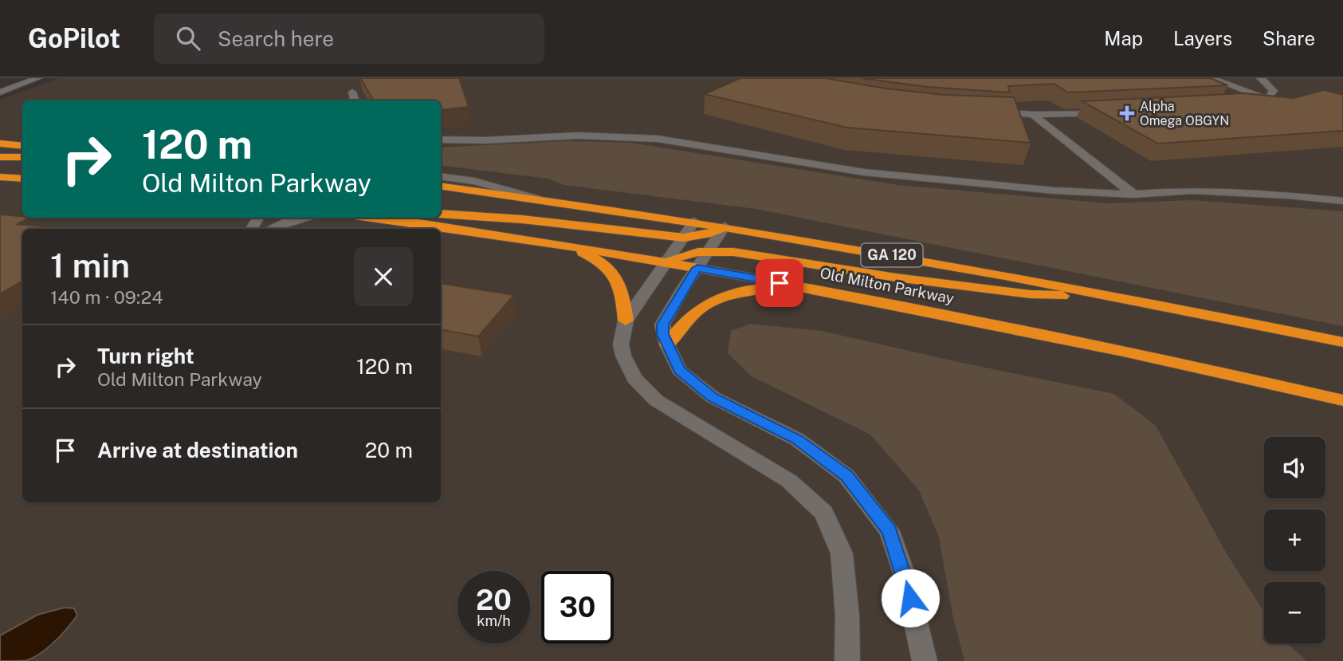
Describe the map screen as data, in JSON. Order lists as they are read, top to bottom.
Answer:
{
  "streets": {
    "highway": ["GA 120", "Old Milton Parkway"]
  },
  "places": {
    "health": ["Alpha Omega OBGYN"]
  },
  "page": {
    "header": "GoPilot",
    "search": "Search here",
    "nav": ["Map", "Layers", "Share"],
    "turn": ["120 m", "Old Milton Parkway"],
    "heading": ["1 min", "140 m · 09:24"],
    "list": [
      {
        "name": "Turn right",
        "note": "Old Milton Parkway",
        "value": "120 m"
      },
      {
        "name": "Arrive at destination",
        "value": "20 m"
      }
    ],
    "map_buttons": ["+", "−"],
    "speed": "20 km/h",
    "limit": "30"
  }
}
